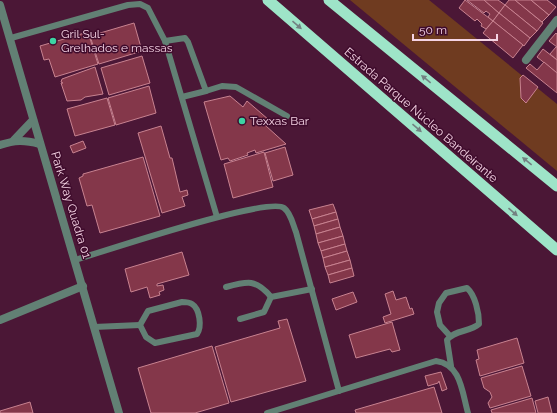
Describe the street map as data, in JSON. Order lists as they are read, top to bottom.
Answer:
{
  "streets": {
    "highway": ["Estrada Parque Núcleo Bandeirante"],
    "street": ["Park Way Quadra 01"]
  },
  "places": ["Gril Sul- Grelhados e massas", "Texxas Bar"],
  "scale_bar": "50 m"
}
